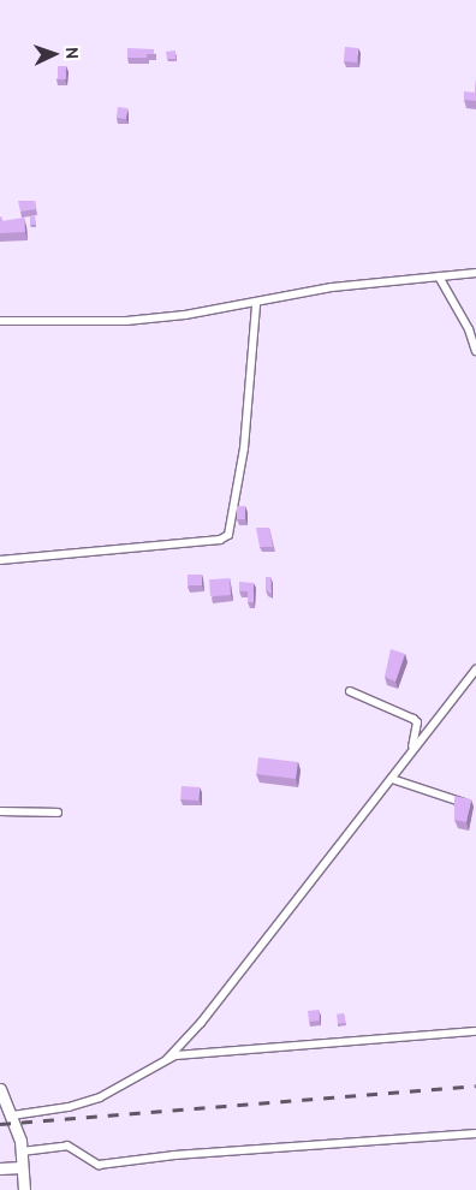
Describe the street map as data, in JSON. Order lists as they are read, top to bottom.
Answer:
{
  "north": "right"
}
